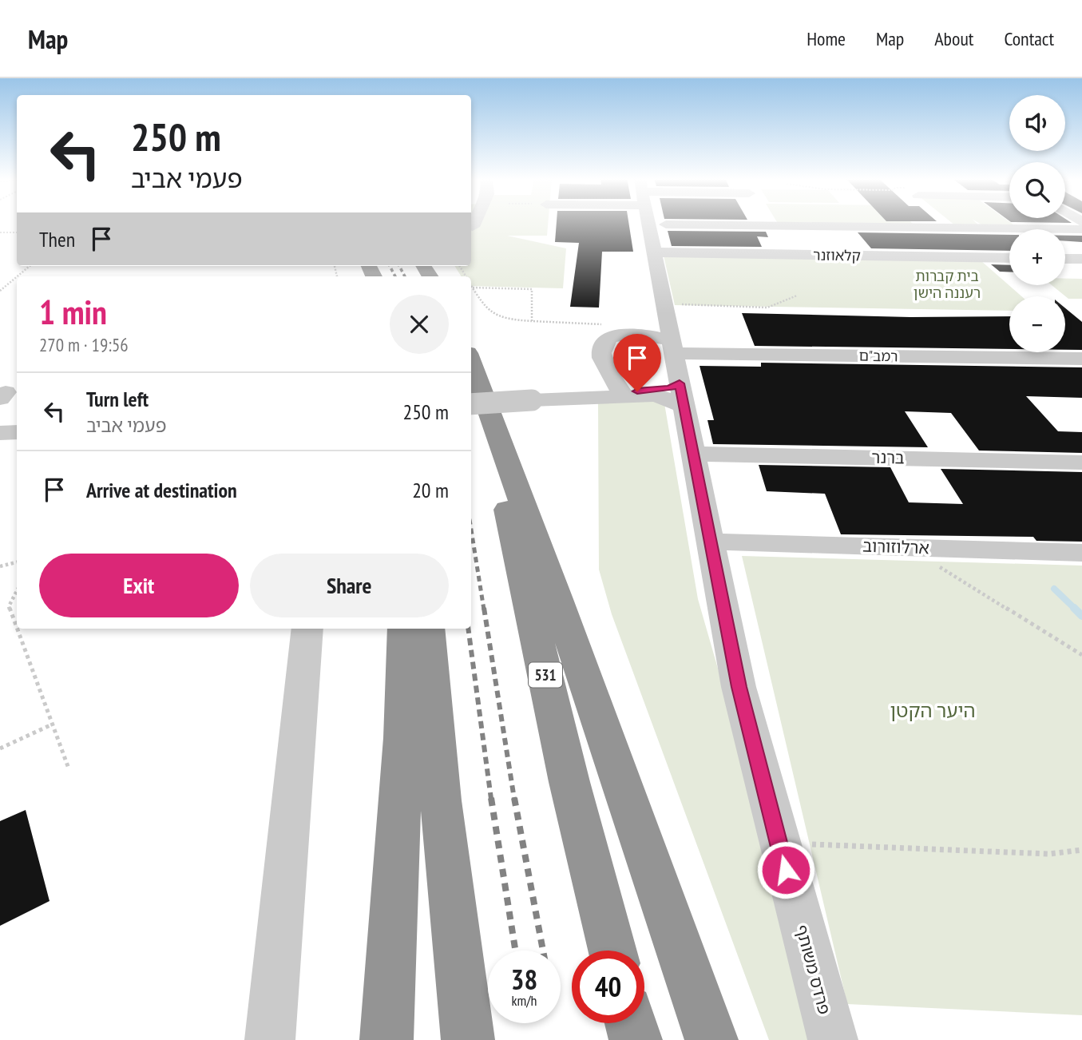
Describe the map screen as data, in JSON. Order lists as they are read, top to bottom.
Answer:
{
  "streets": {
    "highway": ["531"],
    "street": [
      "קלאוזנר",
      "רמב\"ם",
      "ברנר",
      "ארלוזורוב",
      "פרדס משותף"
    ]
  },
  "crossings": [
    ["קלאוזנר", "פרדס משותף"],
    ["רמב\"ם", "פרדס משותף"],
    ["ברנר", "פרדס משותף"],
    ["ארלוזורוב", "פרדס משותף"]
  ],
  "parks": ["בית קברות רעננה הישן", "היער הקטן"],
  "page": {
    "header": "Map",
    "nav": [
      "Home",
      "Map",
      "About",
      "Contact"
    ],
    "map_buttons": ["+", "−"],
    "turn": ["250 m", "פעמי אביב"],
    "then": "Then",
    "heading": ["1 min", "270 m · 19:56"],
    "list": [
      {
        "name": "Turn left",
        "note": "פעמי אביב",
        "value": "250 m"
      },
      {
        "name": "Arrive at destination",
        "value": "20 m"
      }
    ],
    "buttons": ["Exit", "Share"],
    "speed": "38 km/h",
    "limit": "40"
  }
}
